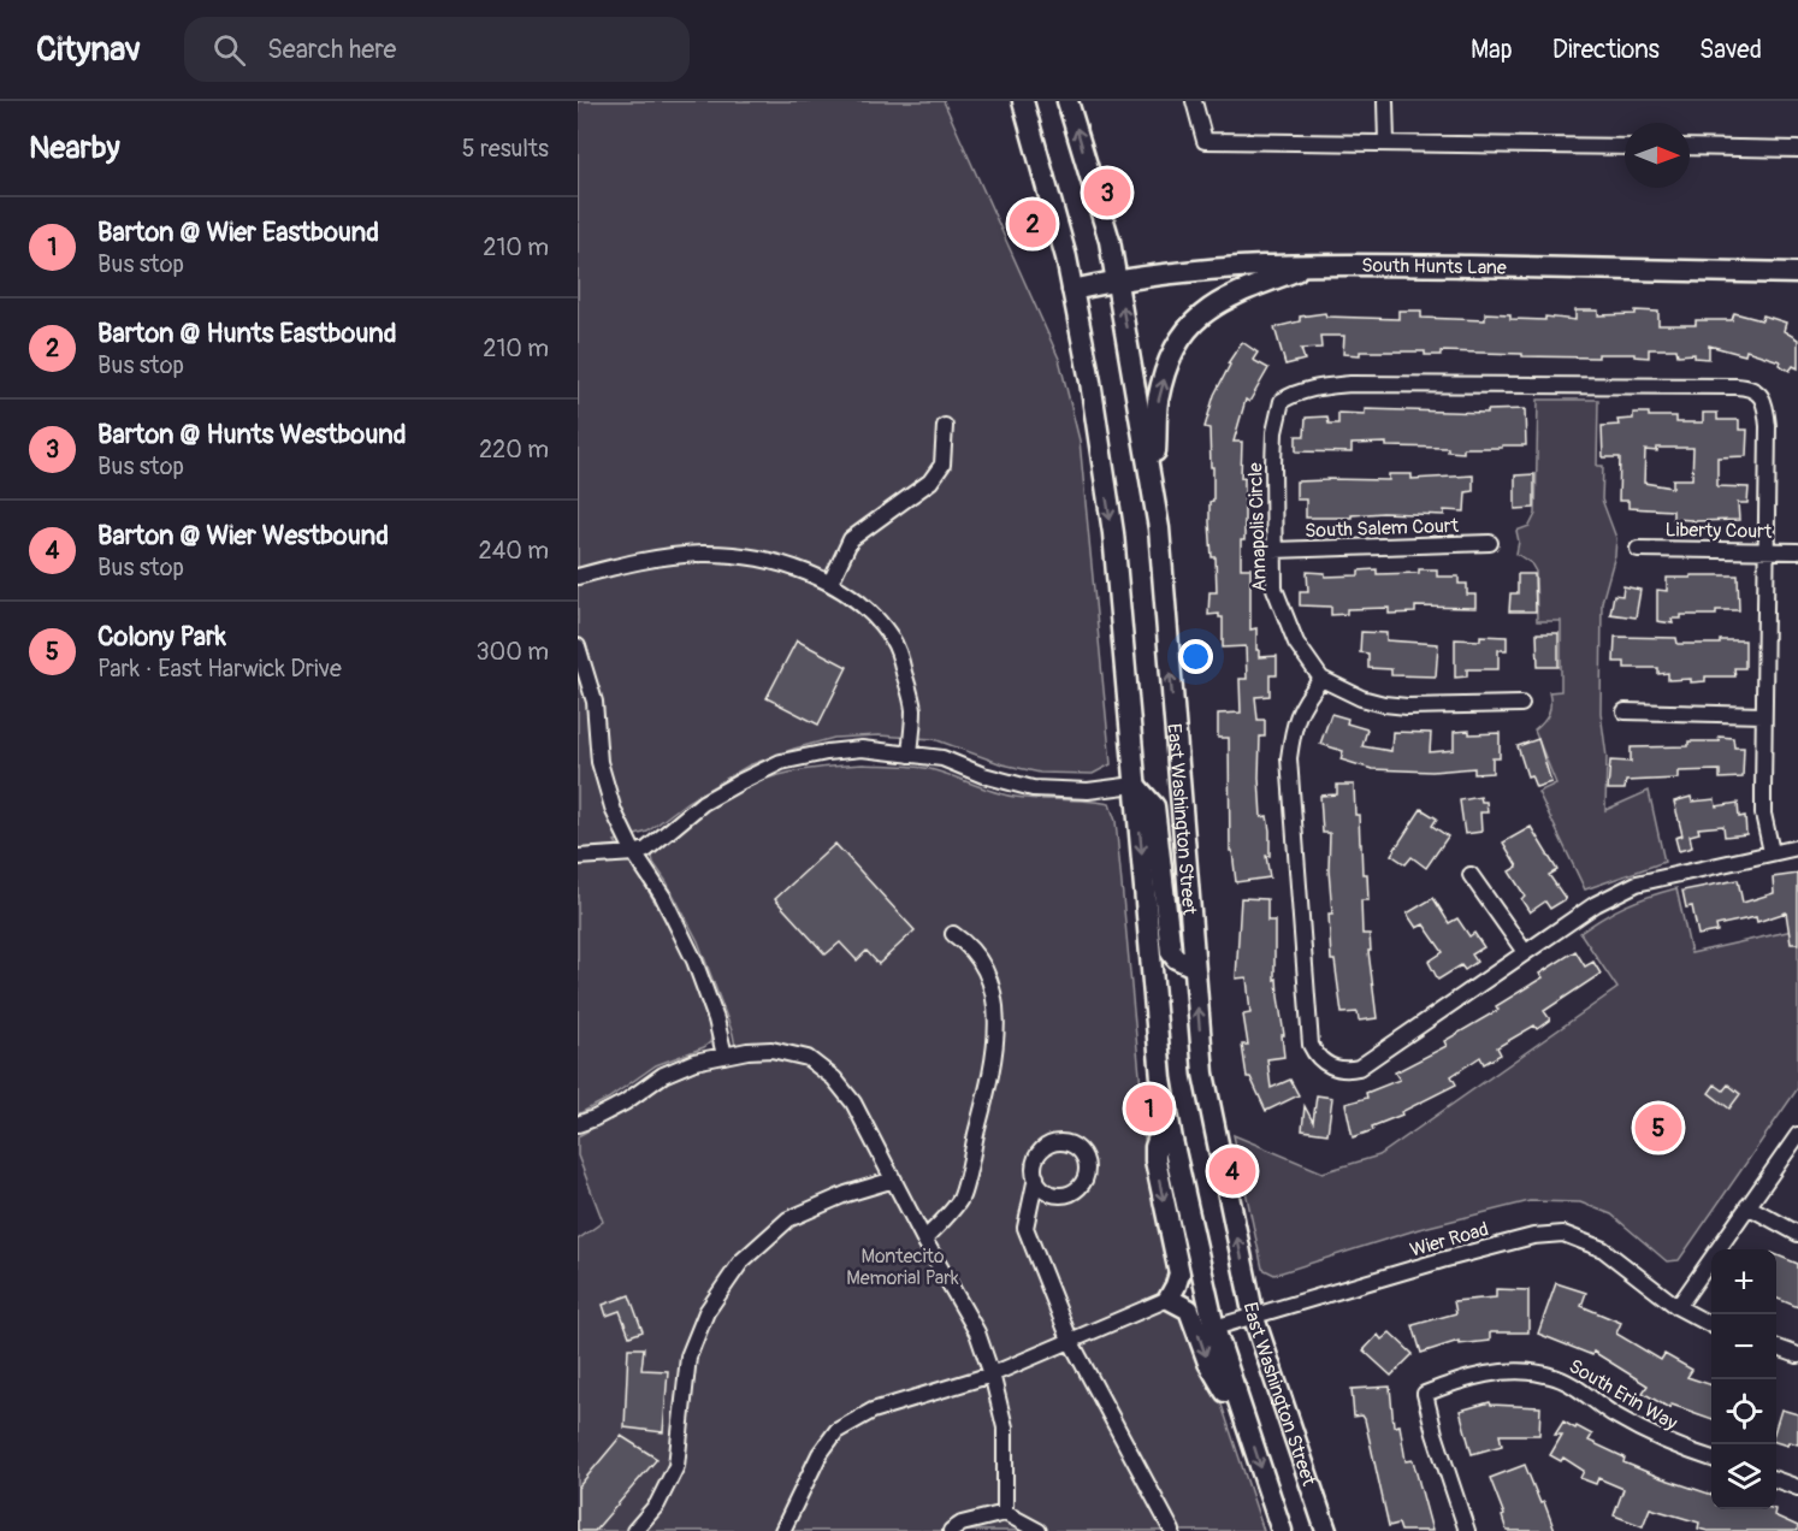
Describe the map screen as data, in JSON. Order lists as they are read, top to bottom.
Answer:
{
  "streets": {
    "main road": ["South Hunts Lane", "East Washington Street"],
    "street": [
      "Annapolis Circle",
      "South Salem Court",
      "Liberty Court",
      "Wier Road",
      "South Erin Way"
    ]
  },
  "crossings": [
    ["South Hunts Lane", "East Washington Street"],
    ["Annapolis Circle", "South Salem Court"],
    ["Annapolis Circle", "Liberty Court"],
    ["East Washington Street", "Wier Road"]
  ],
  "parks": ["Montecito Memorial Park"],
  "north": "right",
  "page": {
    "header": "Citynav",
    "search": "Search here",
    "nav": ["Map", "Directions", "Saved"],
    "heading": ["Nearby", "5 results"],
    "pins": [
      "3",
      "2",
      "1",
      "5",
      "4"
    ],
    "list": [
      {
        "mark": "1",
        "name": "Barton @ Wier Eastbound",
        "note": "Bus stop",
        "value": "210 m"
      },
      {
        "mark": "2",
        "name": "Barton @ Hunts Eastbound",
        "note": "Bus stop",
        "value": "210 m"
      },
      {
        "mark": "3",
        "name": "Barton @ Hunts Westbound",
        "note": "Bus stop",
        "value": "220 m"
      },
      {
        "mark": "4",
        "name": "Barton @ Wier Westbound",
        "note": "Bus stop",
        "value": "240 m"
      },
      {
        "mark": "5",
        "name": "Colony Park",
        "note": "Park · East Harwick Drive",
        "value": "300 m"
      }
    ],
    "map_buttons": ["+", "−"]
  }
}
